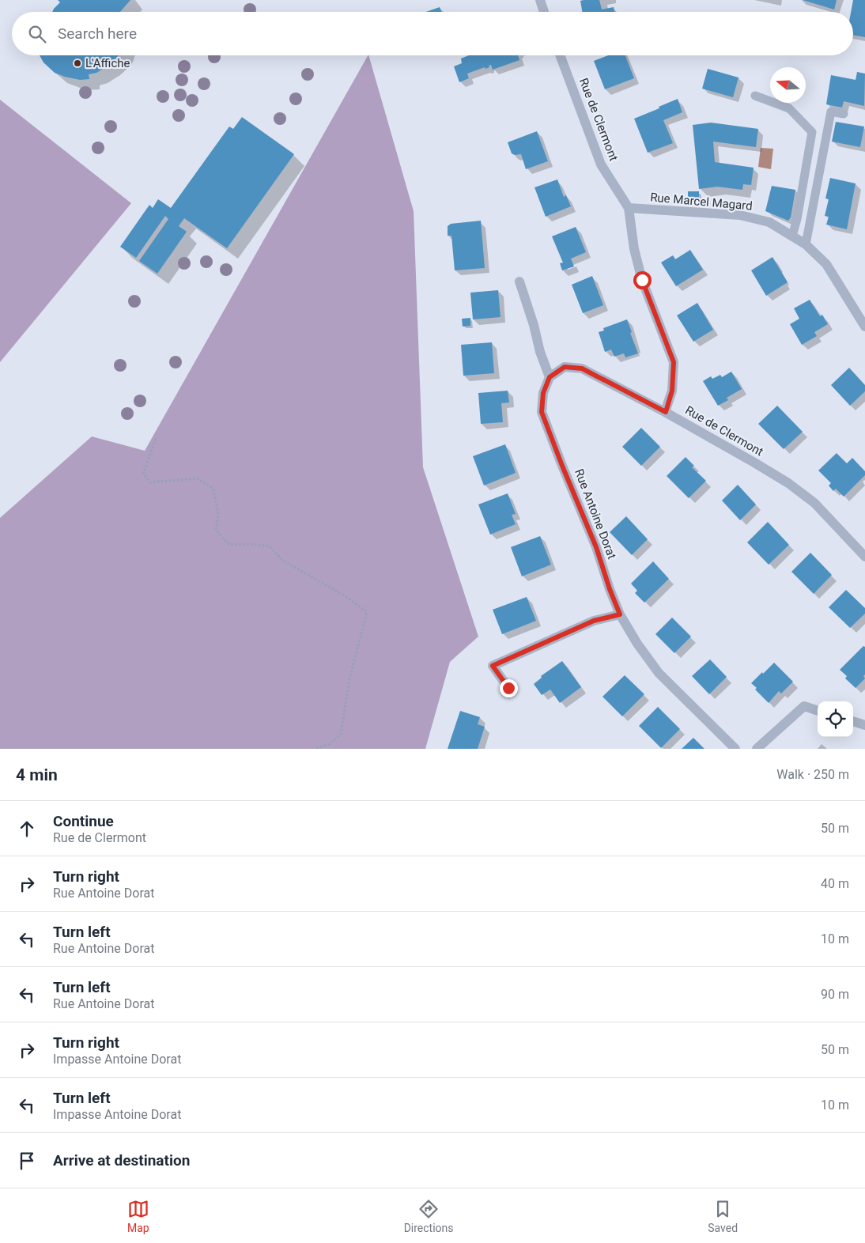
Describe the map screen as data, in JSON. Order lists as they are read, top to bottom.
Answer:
{
  "streets": {
    "street": ["Rue de Clermont", "Rue Marcel Magard", "Rue Antoine Dorat"]
  },
  "crossings": [
    ["Rue de Clermont", "Rue Marcel Magard"]
  ],
  "places": ["L'Affiche"],
  "north": "left",
  "page": {
    "search": "Search here",
    "heading": ["4 min", "Walk · 250 m"],
    "list": [
      ["Continue", "Rue de Clermont", "50 m"],
      ["Turn right", "Rue Antoine Dorat", "40 m"],
      ["Turn left", "Rue Antoine Dorat", "10 m"],
      ["Turn left", "Rue Antoine Dorat", "90 m"],
      ["Turn right", "Impasse Antoine Dorat", "50 m"],
      ["Turn left", "Impasse Antoine Dorat", "10 m"],
      "Arrive at destination"
    ],
    "nav": ["Map", "Directions", "Saved"]
  }
}
